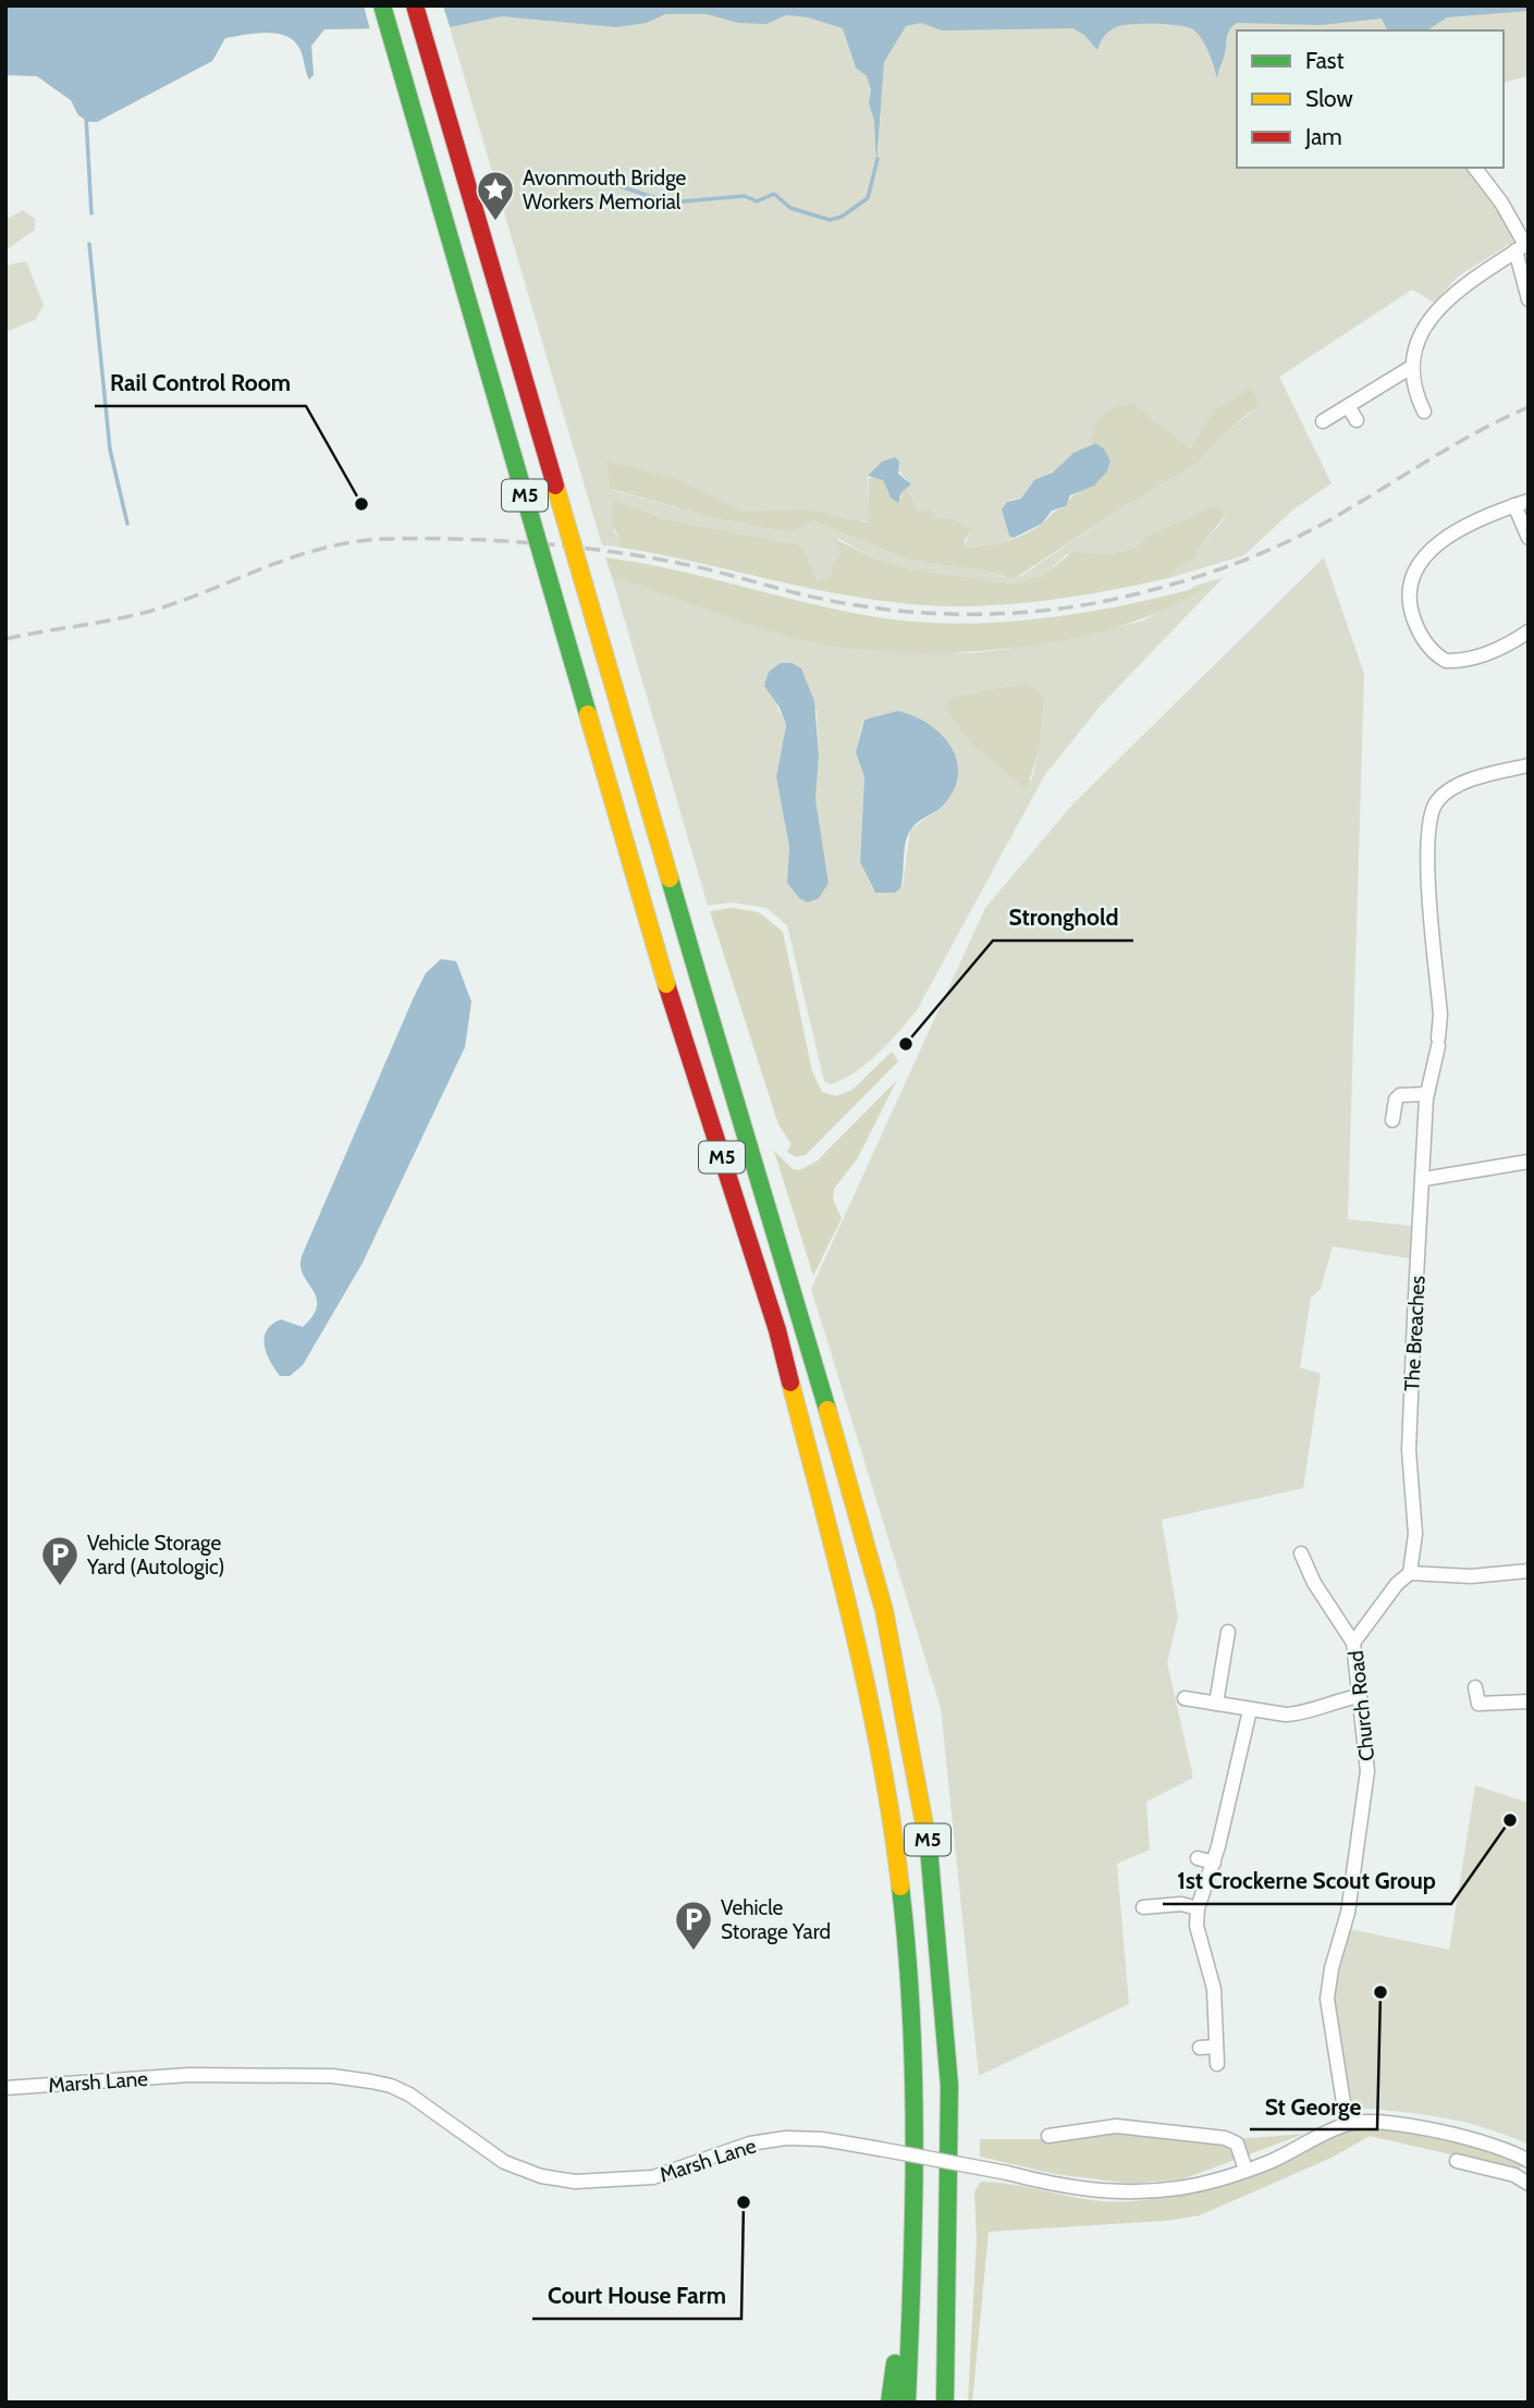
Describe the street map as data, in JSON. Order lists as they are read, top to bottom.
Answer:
{
  "streets": {
    "highway": ["M5"],
    "street": ["The Breaches", "Church Road", "Marsh Lane"]
  },
  "crossings": [
    ["The Breaches", "Church Road"],
    ["Church Road", "Marsh Lane"]
  ],
  "places": {
    "place": ["Avonmouth Bridge Workers Memorial"],
    "other": [
      "Rail Control Room",
      "Stronghold",
      "1st Crockerne Scout Group",
      "St George",
      "Court House Farm"
    ],
    "parking": ["Vehicle Storage Yard (Autologic)", "Vehicle Storage Yard"]
  },
  "legend": ["Fast", "Slow", "Jam"]
}
